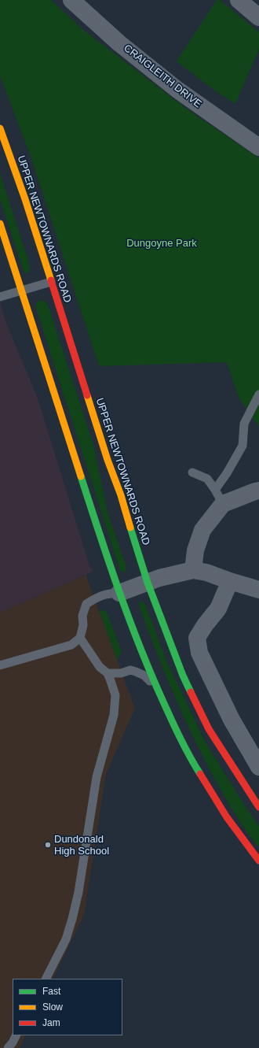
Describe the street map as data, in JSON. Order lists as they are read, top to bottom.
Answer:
{
  "streets": {
    "highway": ["UPPER NEWTOWNARDS ROAD"],
    "street": ["CRAIGLEITH DRIVE"]
  },
  "parks": ["Dungoyne Park"],
  "places": ["Dundonald High School"],
  "legend": ["Fast", "Slow", "Jam"]
}
